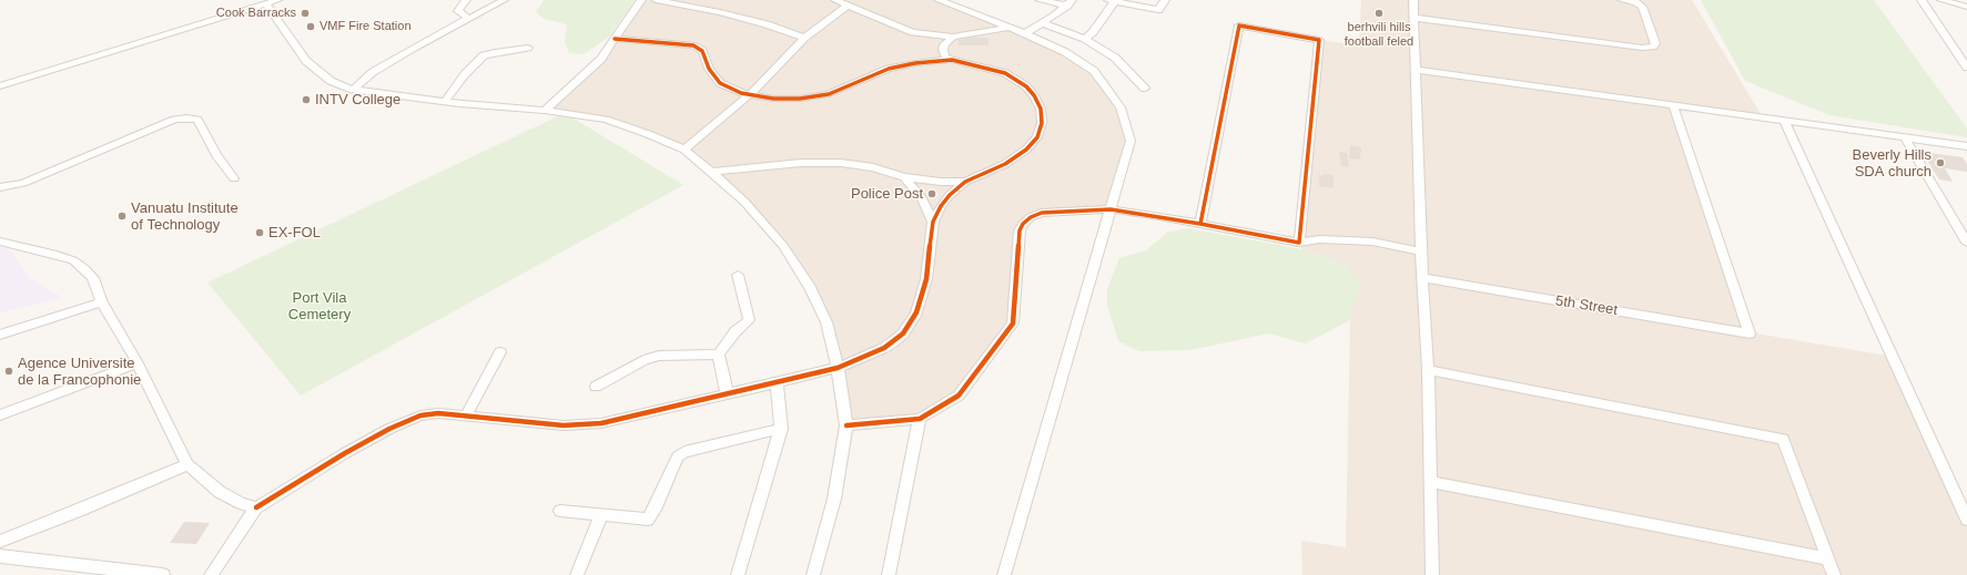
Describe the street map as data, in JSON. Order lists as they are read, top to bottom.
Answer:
{
  "streets": {
    "street": ["5th Street"]
  },
  "parks": ["Port Vila Cemetery"],
  "places": [
    "Cook Barracks",
    "berhvili hills football feled",
    "VMF Fire Station",
    "INTV College",
    "Beverly Hills SDA church",
    "Police Post",
    "Vanuatu Institute of Technology",
    "EX-FOL",
    "Agence Universite de la Francophonie"
  ]
}
